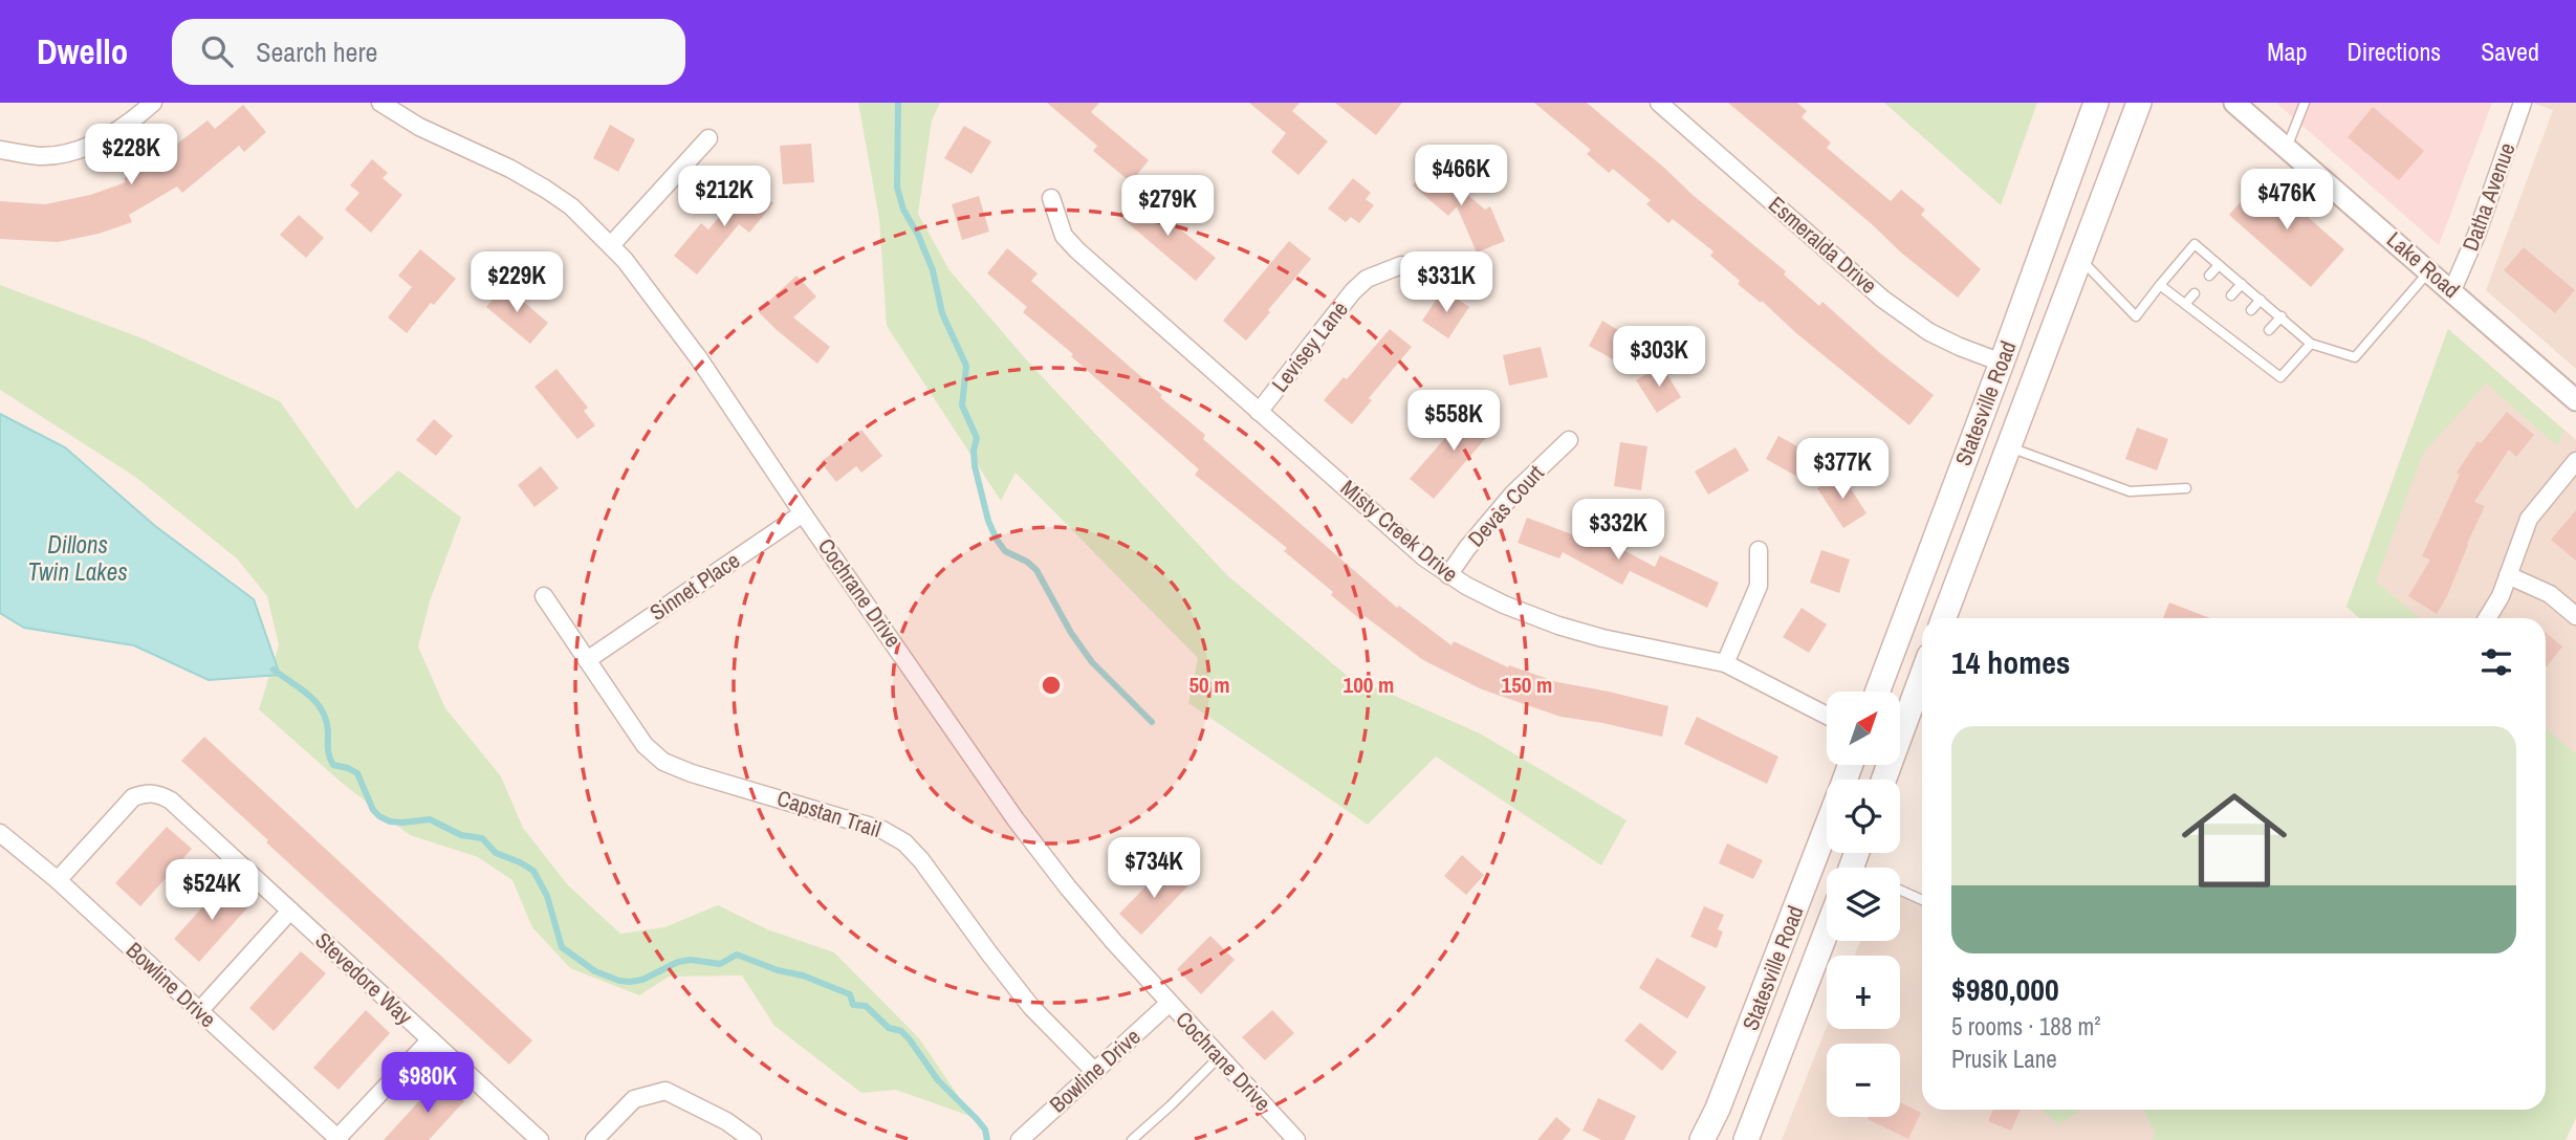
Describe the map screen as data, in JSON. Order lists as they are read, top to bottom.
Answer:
{
  "streets": {
    "main road": ["Statesville Road"],
    "street": [
      "Datha Avenue",
      "Esmeralda Drive",
      "Lake Road",
      "Levisey Lane",
      "Devas Court",
      "Misty Creek Drive",
      "Sinnet Place",
      "Cochrane Drive",
      "Capstan Trail",
      "Stevedore Way",
      "Bowline Drive"
    ]
  },
  "crossings": [
    ["Datha Avenue", "Lake Road"],
    ["Esmeralda Drive", "Statesville Road"],
    ["Levisey Lane", "Misty Creek Drive"],
    ["Devas Court", "Misty Creek Drive"],
    ["Sinnet Place", "Cochrane Drive"],
    ["Sinnet Place", "Capstan Trail"],
    ["Cochrane Drive", "Bowline Drive"],
    ["Capstan Trail", "Bowline Drive"],
    ["Stevedore Way", "Bowline Drive"]
  ],
  "water": ["Dillons Twin Lakes"],
  "north": "top right",
  "page": {
    "header": "Dwello",
    "search": "Search here",
    "nav": ["Map", "Directions", "Saved"],
    "price": [
      "$228K",
      "$466K",
      "$212K",
      "$476K",
      "$279K",
      "$229K",
      "$331K",
      "$303K",
      "$558K",
      "$377K",
      "$332K",
      "$734K",
      "$524K",
      "$980K"
    ],
    "heading": "14 homes",
    "map_buttons": ["+", "−"],
    "list": [
      {
        "name": "$980,000",
        "note": "5 rooms · 188 m² · Prusik Lane"
      }
    ]
  },
  "rings": ["50 m", "100 m", "150 m"]
}
